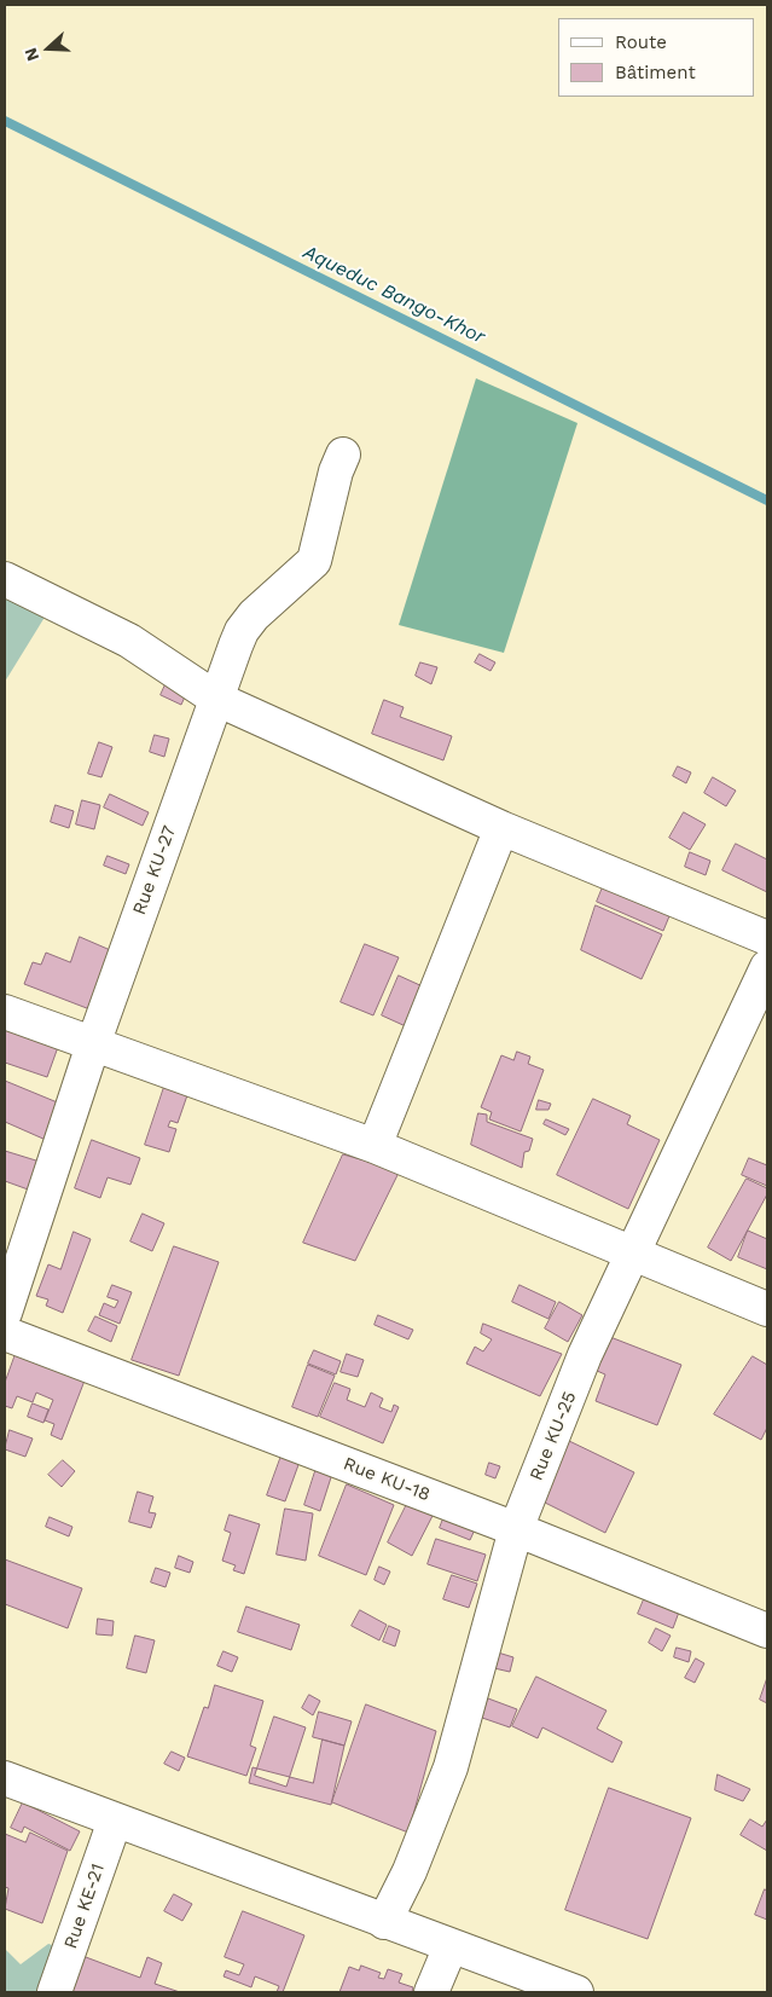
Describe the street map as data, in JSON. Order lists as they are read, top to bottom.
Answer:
{
  "streets": {
    "main road": [
      "Rue KU-27",
      "Rue KU-25",
      "Rue KU-18",
      "Rue KE-21"
    ]
  },
  "crossings": [
    ["Rue KU-25", "Rue KU-18"]
  ],
  "water": ["Aqueduc Bango-Khor"],
  "legend": ["Route", "Bâtiment"],
  "north": "left"
}
